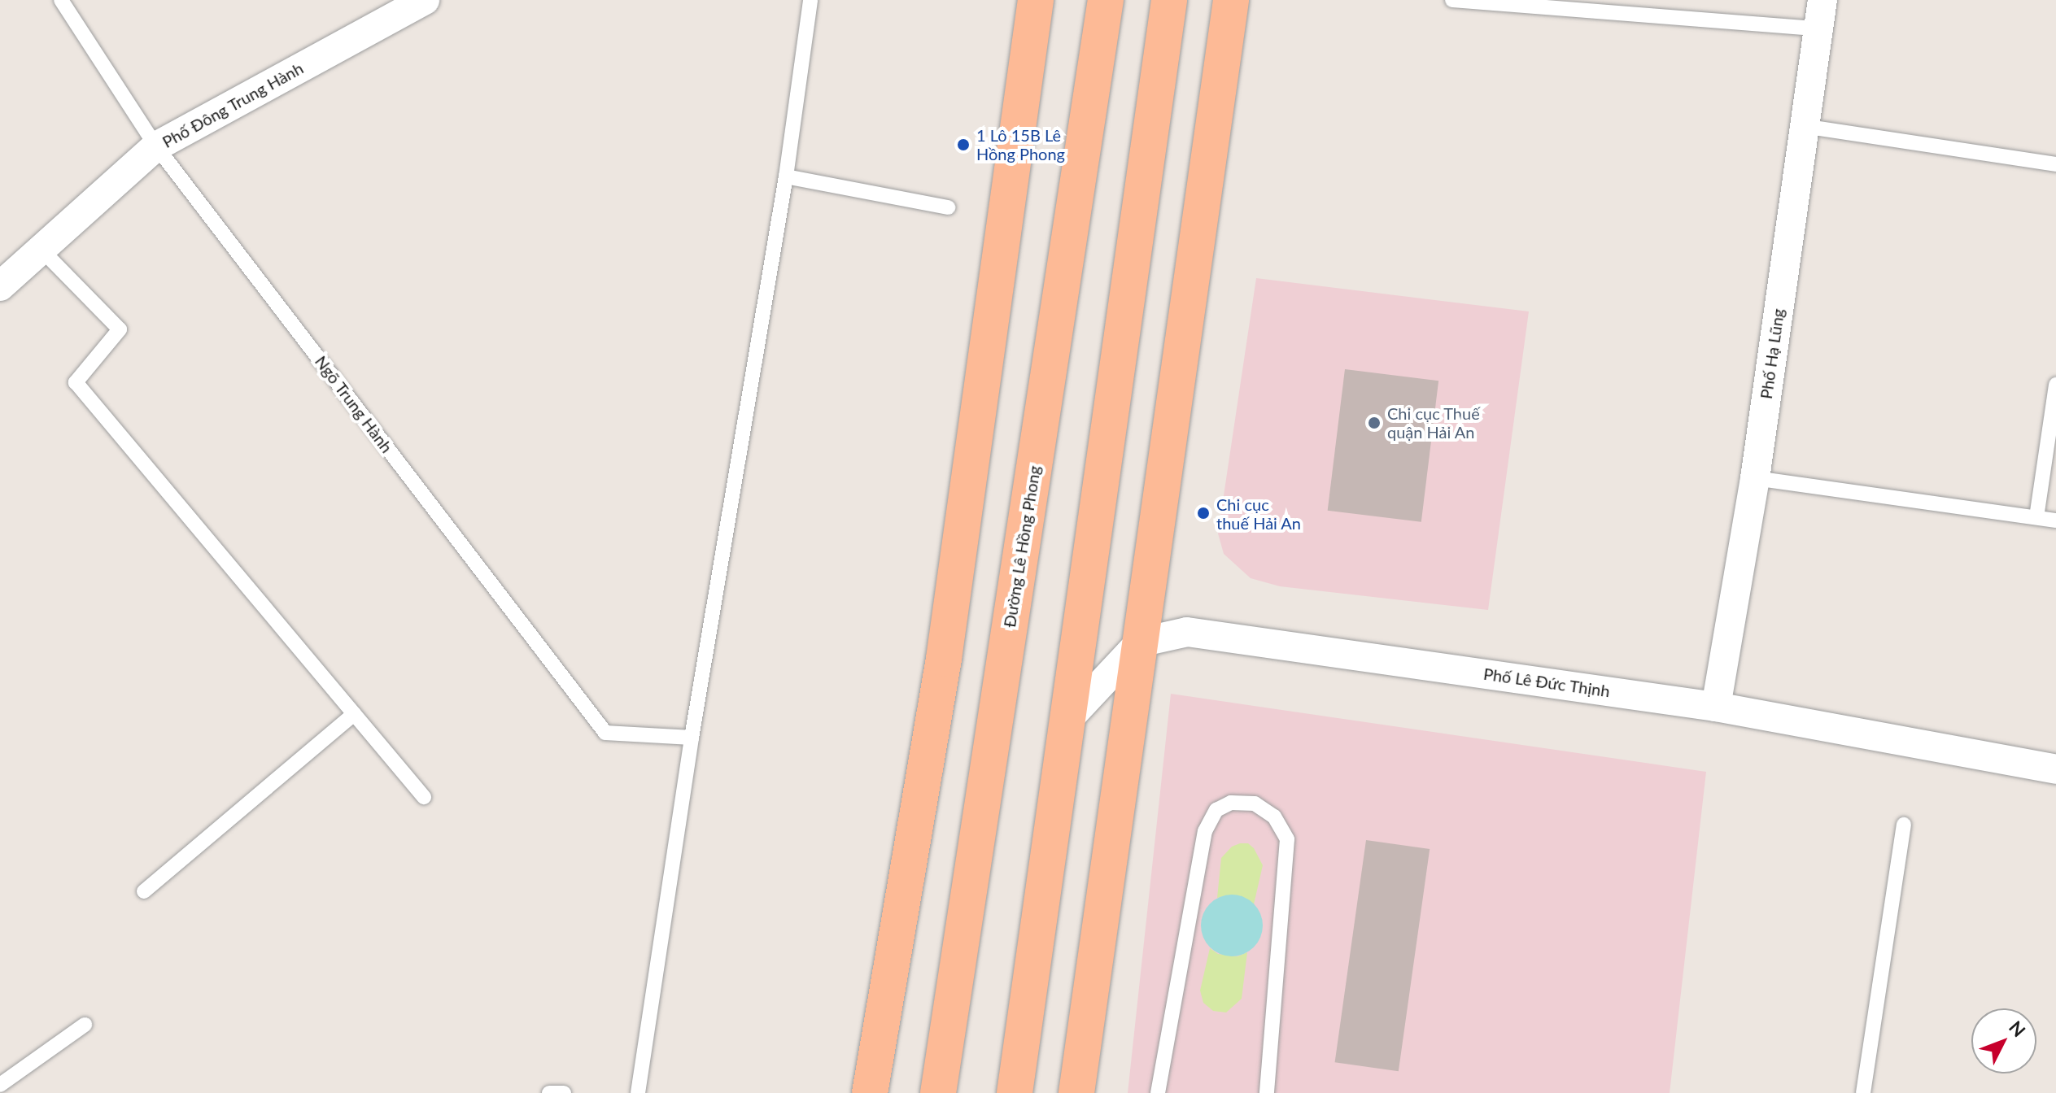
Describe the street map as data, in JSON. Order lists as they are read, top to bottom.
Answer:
{
  "streets": {
    "main road": ["Đường Lê Hồng Phong"],
    "street": ["Phố Đông Trung Hành", "Phố Hạ Lũng", "Phố Lê Đức Thịnh"],
    "lane": ["Ngõ Trung Hành"]
  },
  "crossings": [
    ["Phố Đông Trung Hành", "Ngõ Trung Hành"],
    ["Phố Hạ Lũng", "Phố Lê Đức Thịnh"]
  ],
  "places": ["1 Lô 15B Lê Hồng Phong", "Chi cục Thuế quận Hải An", "Chi cục thuế Hải An"],
  "north": "top right"
}
